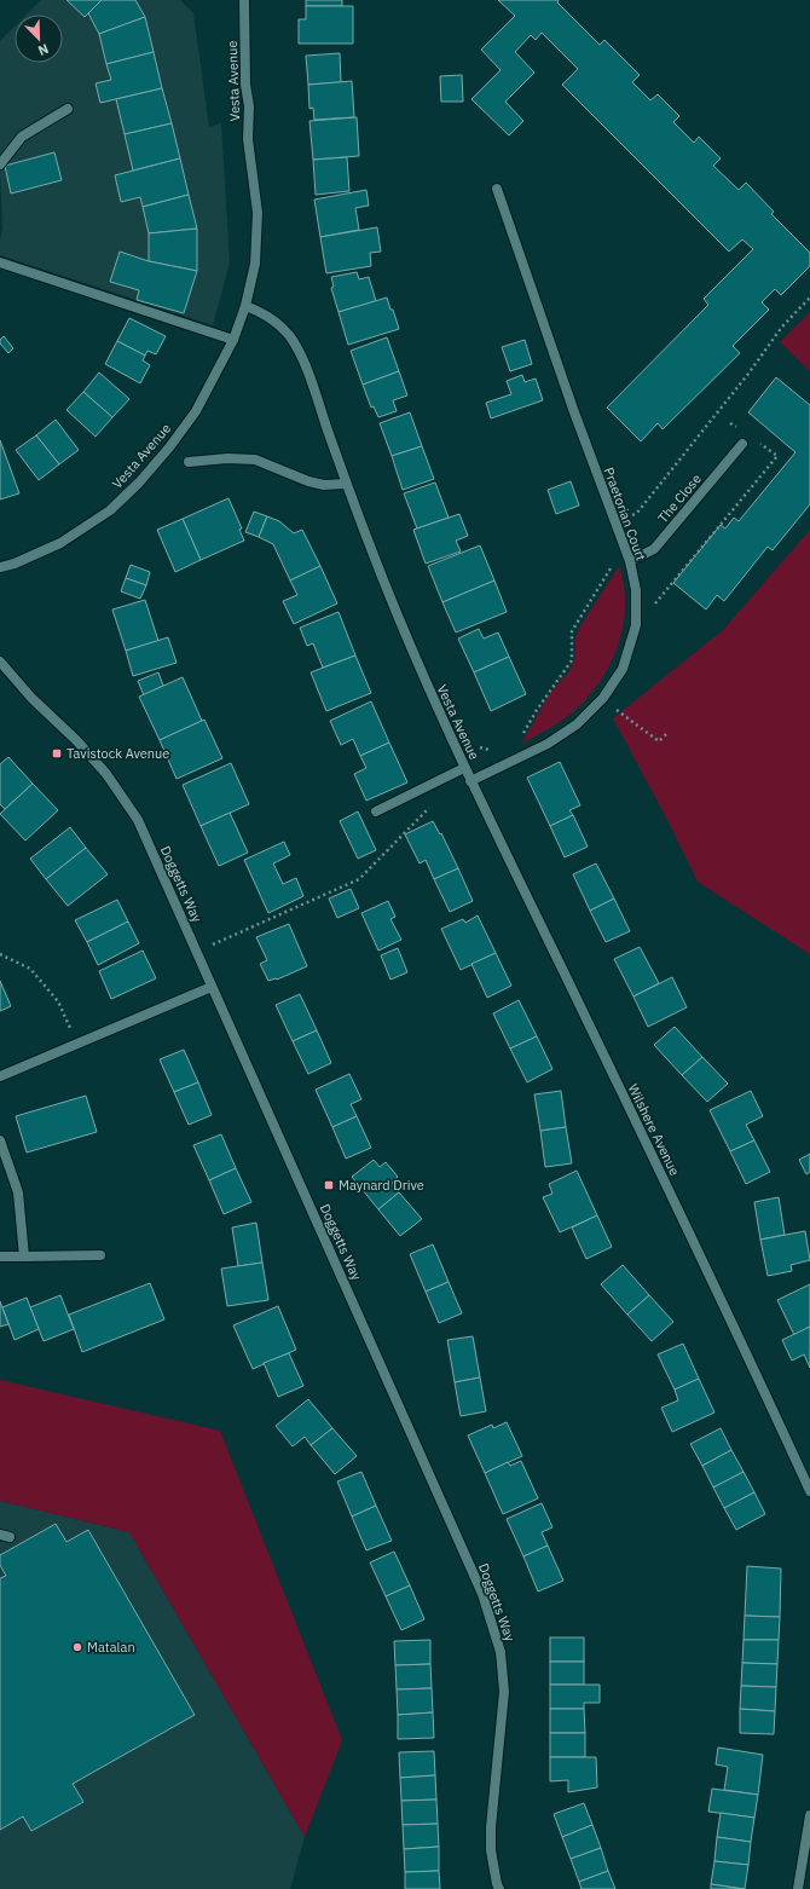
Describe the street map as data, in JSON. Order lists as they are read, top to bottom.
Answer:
{
  "streets": {
    "street": [
      "Vesta Avenue",
      "The Close",
      "Praetorian Court",
      "Doggetts Way",
      "Wilshere Avenue"
    ]
  },
  "crossings": [
    ["Vesta Avenue", "Praetorian Court"],
    ["Vesta Avenue", "Wilshere Avenue"],
    ["The Close", "Praetorian Court"],
    ["Praetorian Court", "Wilshere Avenue"]
  ],
  "places": {
    "transit": ["Tavistock Avenue", "Maynard Drive"],
    "other": ["Matalan"]
  },
  "north": "bottom right"
}
